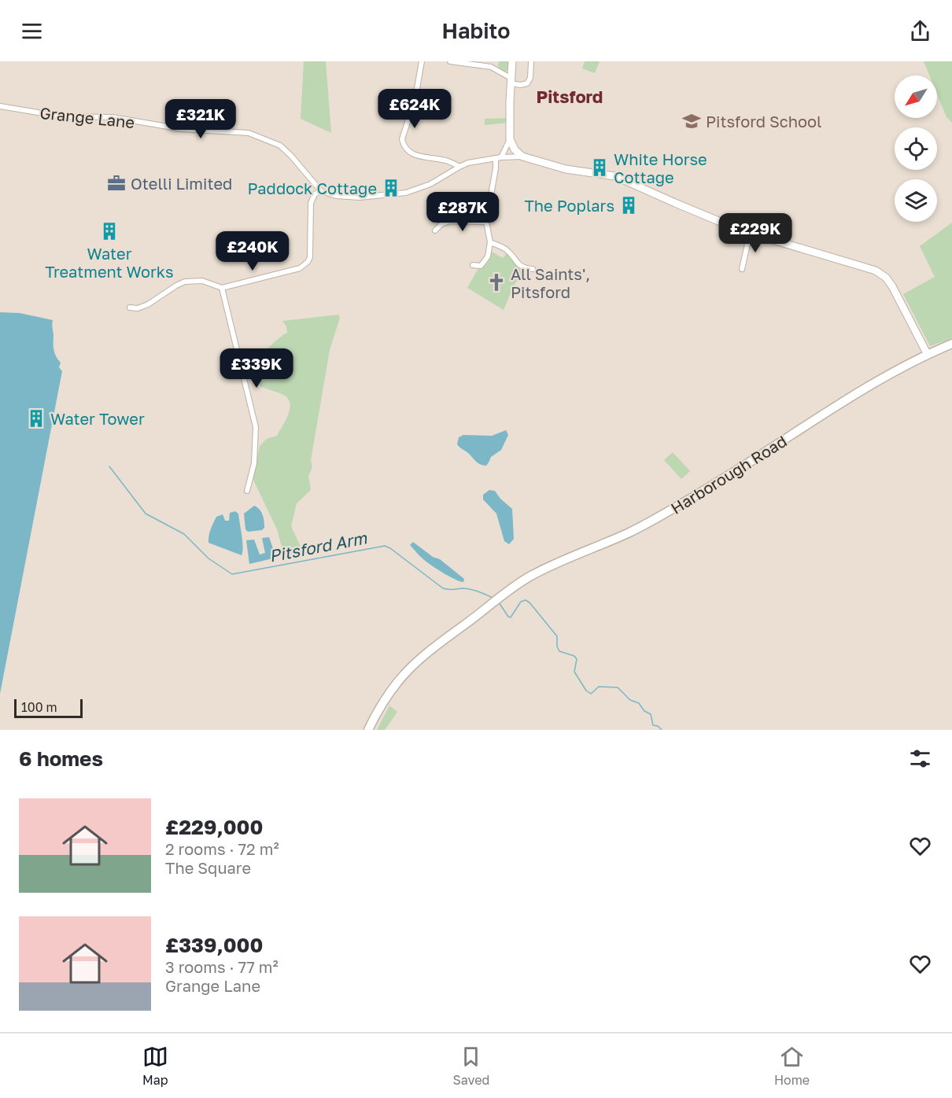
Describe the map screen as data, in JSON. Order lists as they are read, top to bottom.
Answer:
{
  "streets": {
    "highway": ["Harborough Road"],
    "street": ["Grange Lane"]
  },
  "districts": ["Pitsford"],
  "water": ["Pitsford Arm"],
  "places": {
    "school or university": ["Pitsford School"],
    "building": [
      "White Horse Cottage",
      "Paddock Cottage",
      "The Poplars",
      "Water Treatment Works",
      "Water Tower"
    ],
    "office": ["Otelli Limited"],
    "church": ["All Saints', Pitsford"]
  },
  "scale_bar": "100 m",
  "north": "bottom left",
  "page": {
    "header": "Habito",
    "price": [
      "£624K",
      "£321K",
      "£287K",
      "£229K",
      "£240K",
      "£339K"
    ],
    "scale": "100 m",
    "heading": "6 homes",
    "list": [
      {
        "name": "£229,000",
        "note": "2 rooms · 72 m² · The Square"
      },
      {
        "name": "£339,000",
        "note": "3 rooms · 77 m² · Grange Lane"
      }
    ],
    "tabs": ["Map", "Saved", "Home"]
  }
}
